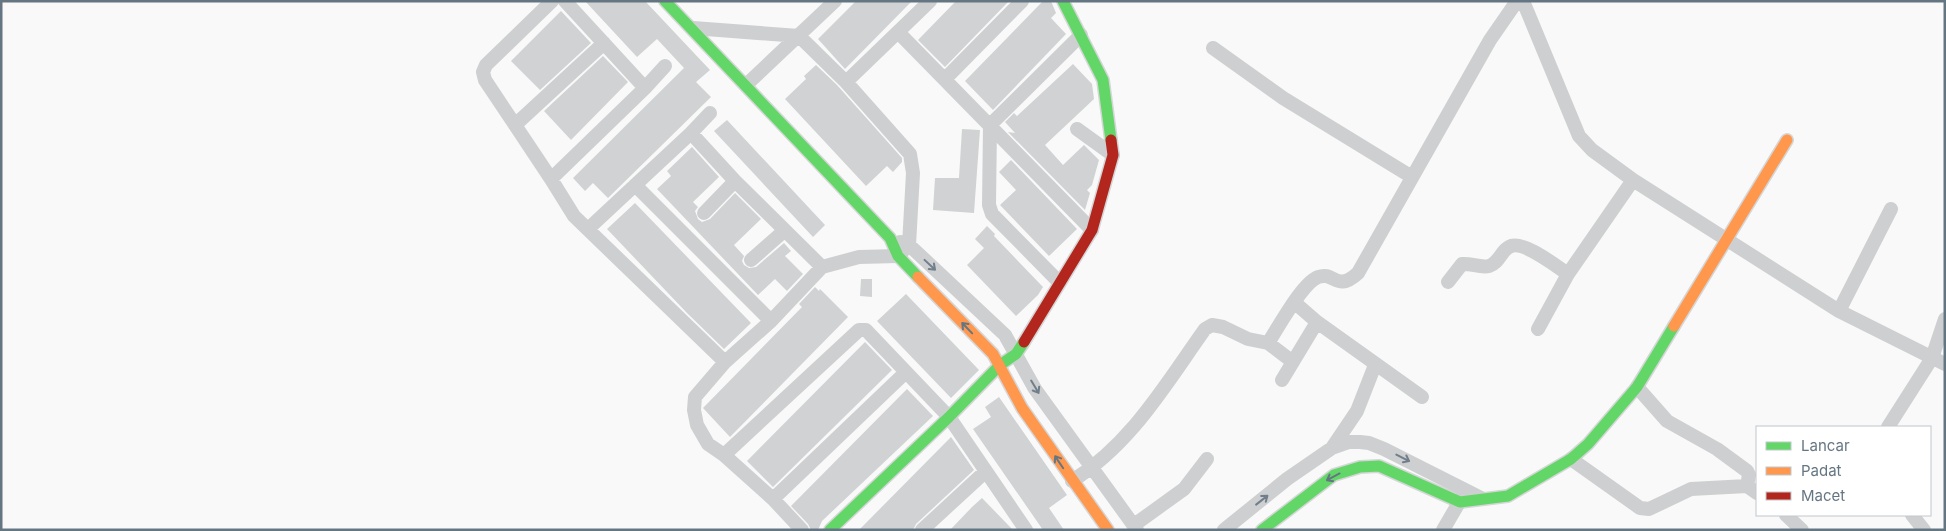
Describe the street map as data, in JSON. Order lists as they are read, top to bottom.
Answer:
{
  "legend": ["Lancar", "Padat", "Macet"]
}
